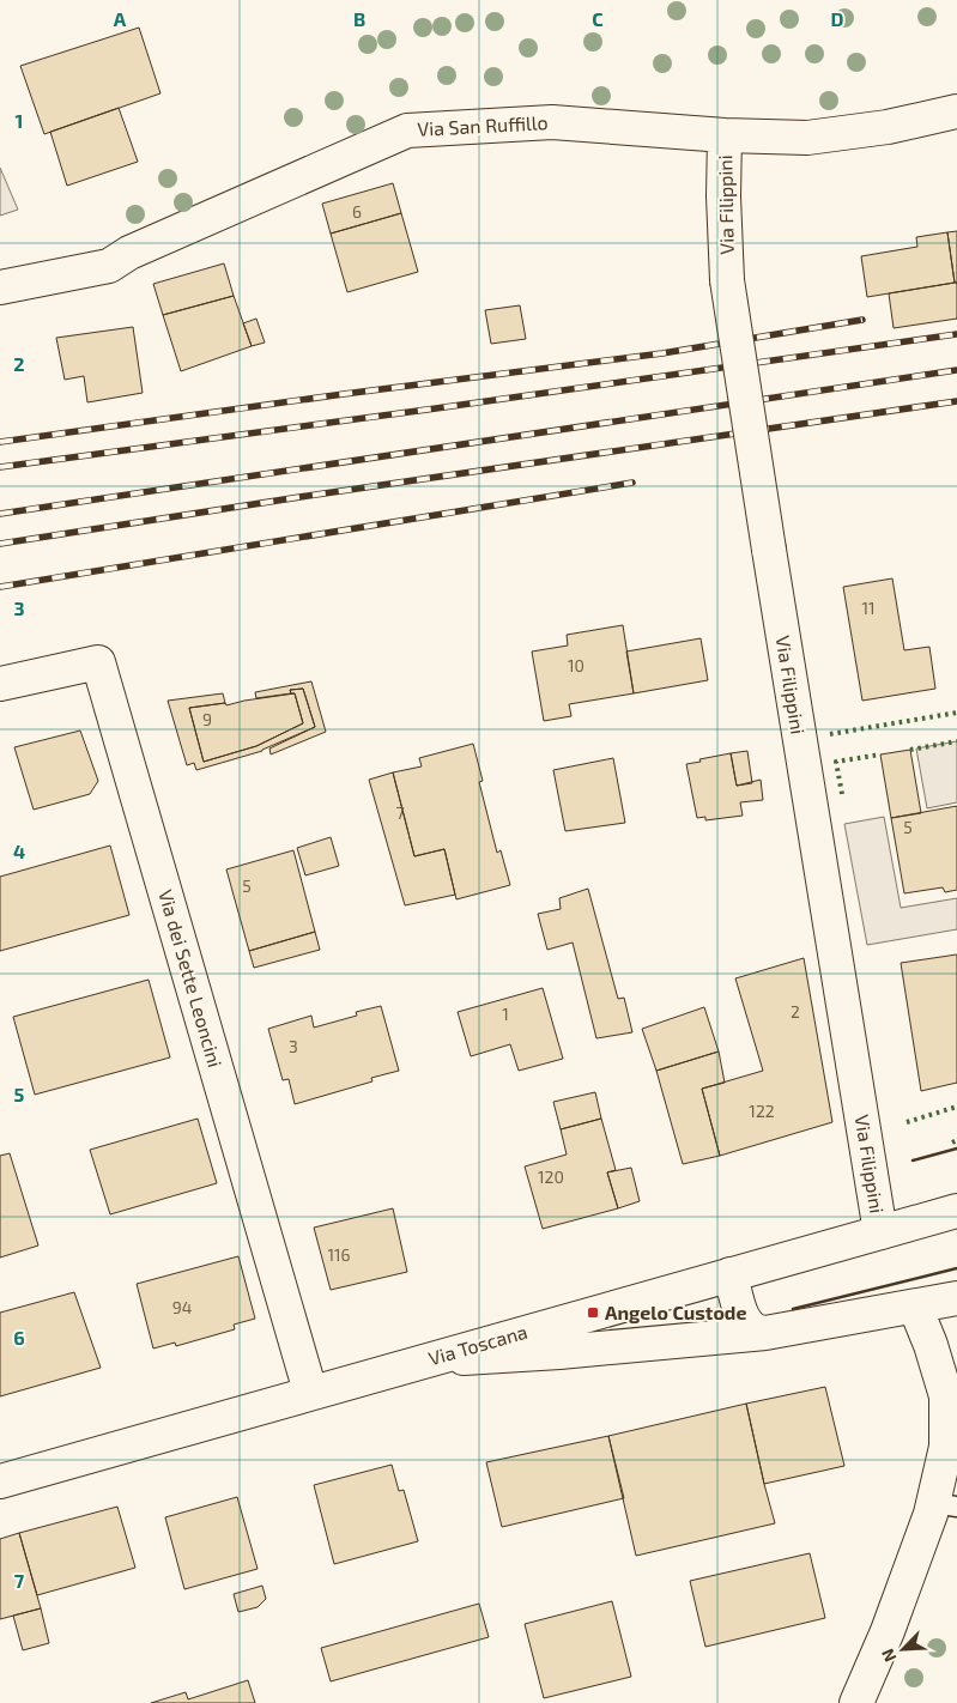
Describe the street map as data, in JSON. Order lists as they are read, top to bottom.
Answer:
{
  "streets": {
    "street": [
      "Via San Ruffillo",
      "Via Filippini",
      "Via dei Sette Leoncini",
      "Via Toscana"
    ]
  },
  "crossings": [
    ["Via San Ruffillo", "Via Filippini"],
    ["Via Filippini", "Via Toscana"],
    ["Via dei Sette Leoncini", "Via Toscana"]
  ],
  "places": {
    "transit": ["Angelo Custode"]
  },
  "house_numbers": [
    "6",
    "11",
    "10",
    "9",
    "7",
    "5",
    "5",
    "2",
    "1",
    "3",
    "122",
    "120",
    "116",
    "94"
  ],
  "north": "bottom left",
  "grid": {
    "columns": [
      "A",
      "B",
      "C",
      "D"
    ],
    "rows": [
      "1",
      "2",
      "3",
      "4",
      "5",
      "6",
      "7"
    ]
  }
}
